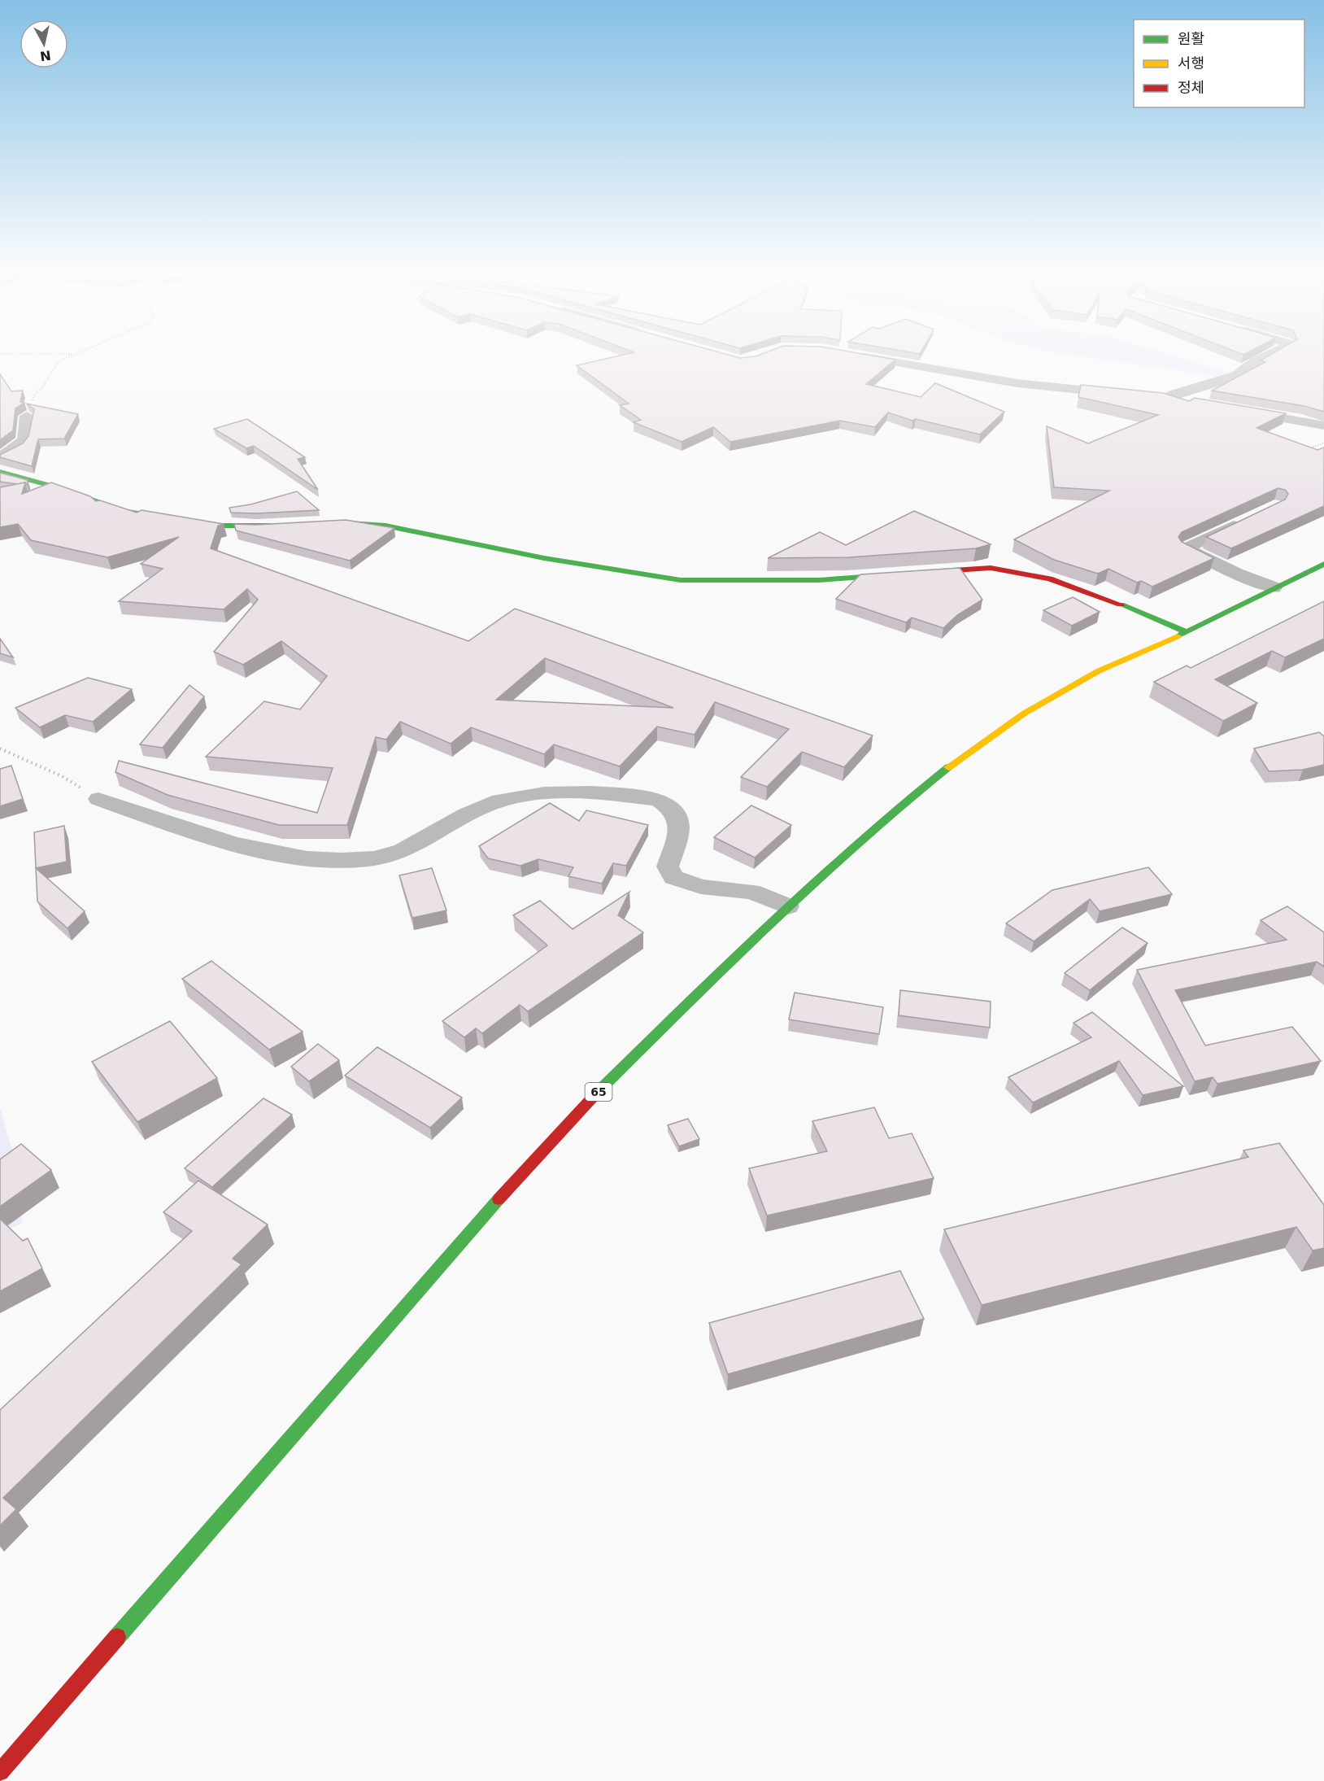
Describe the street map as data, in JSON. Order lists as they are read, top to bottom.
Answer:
{
  "streets": {
    "main road": ["65"]
  },
  "legend": ["원활", "서행", "정체"],
  "north": "bottom"
}
